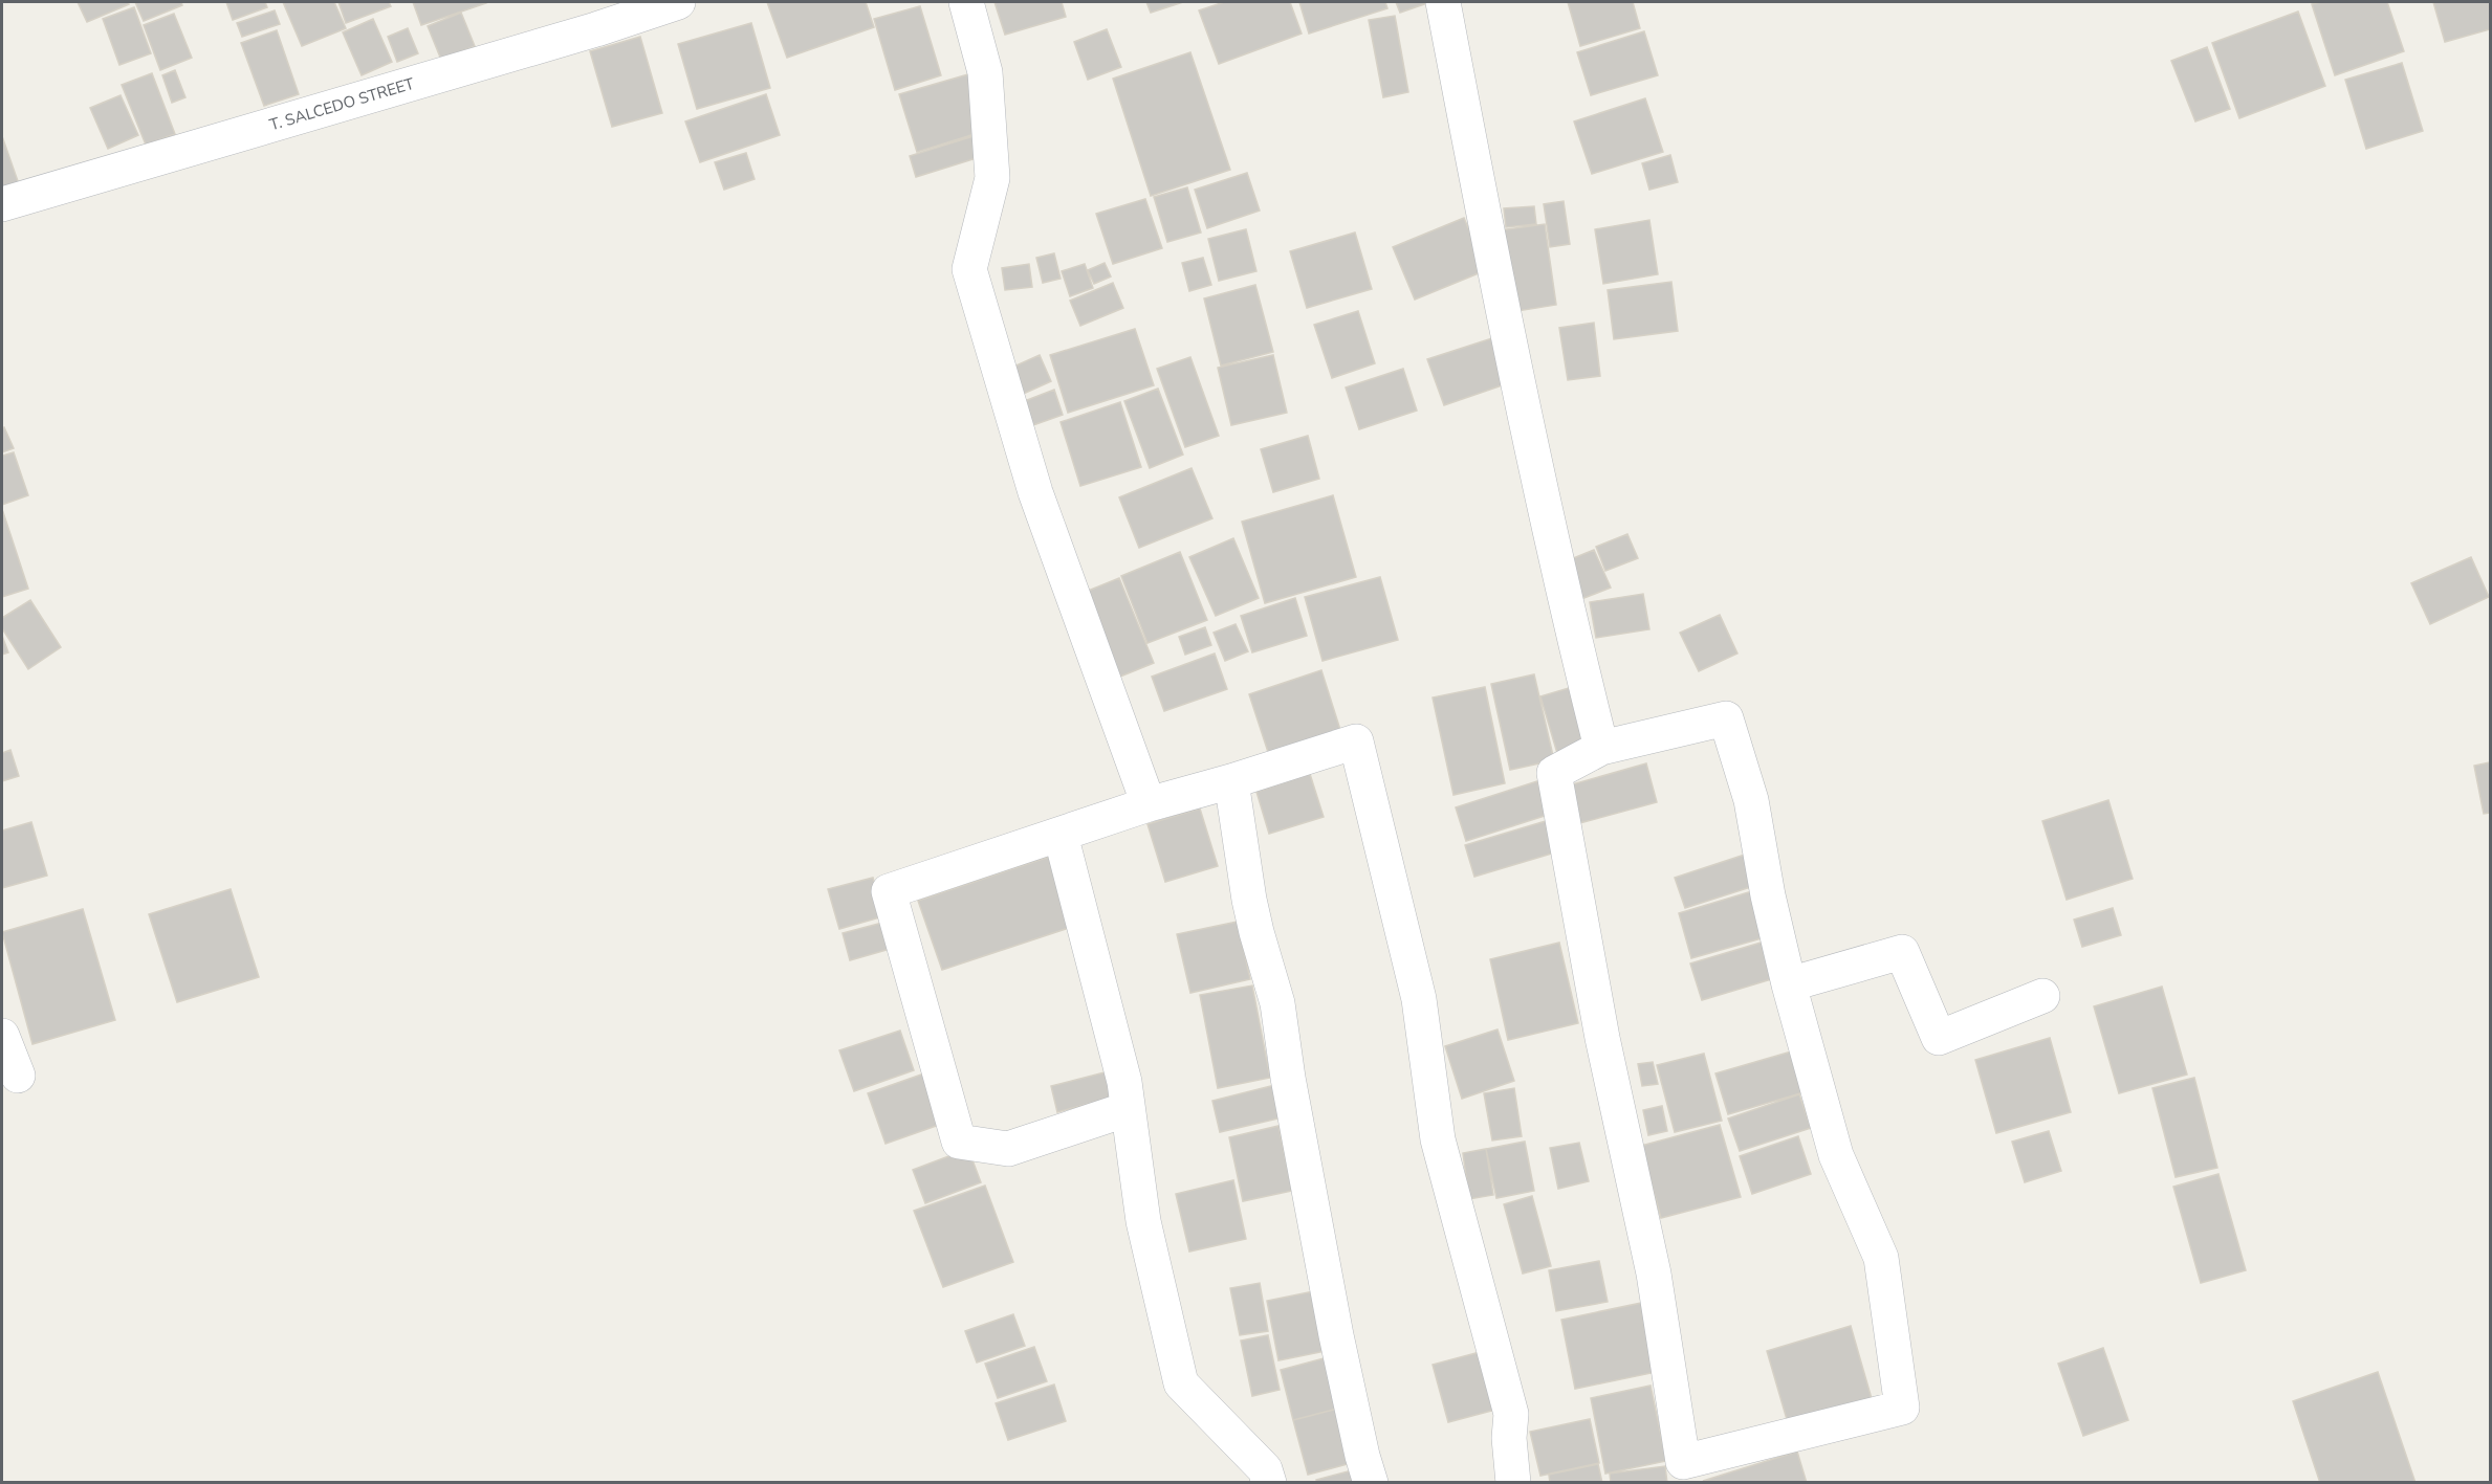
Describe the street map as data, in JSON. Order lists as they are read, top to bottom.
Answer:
{
  "streets": {
    "street": ["T. SALCEDO STREET"]
  }
}
